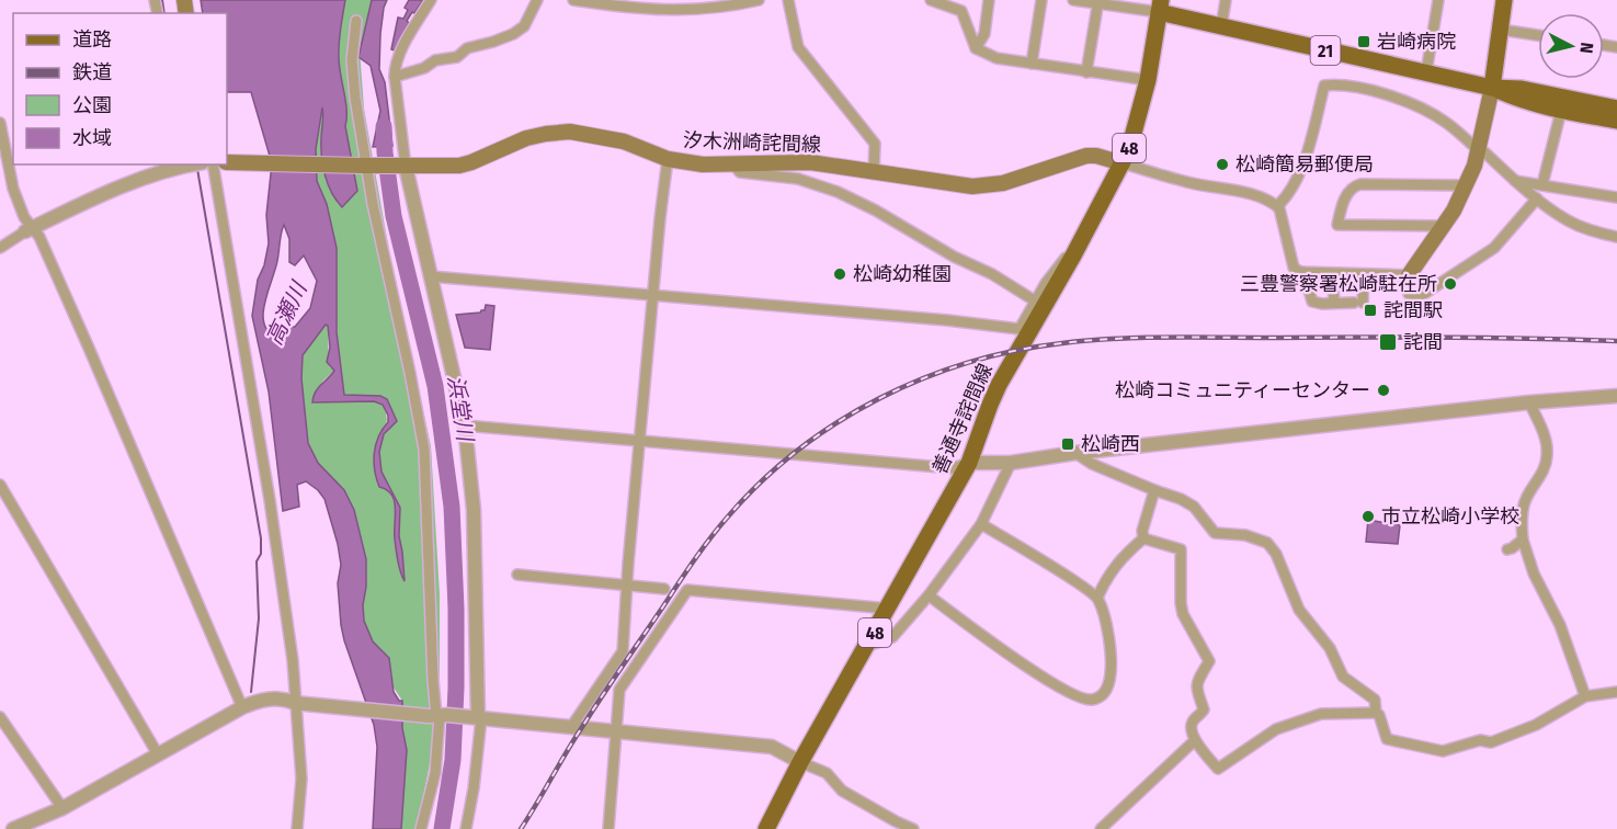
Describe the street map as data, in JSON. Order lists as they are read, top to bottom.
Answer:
{
  "streets": {
    "main road": [
      "21",
      "汐木洲崎詫間線",
      "48",
      "善通寺詫間線"
    ]
  },
  "crossings": [
    ["21", "善通寺詫間線"],
    ["汐木洲崎詫間線", "善通寺詫間線"]
  ],
  "water": ["高瀬川", "浜堂川"],
  "places": {
    "transit": [
      "岩崎病院",
      "詫間駅",
      "詫間",
      "松崎西"
    ],
    "other": [
      "松崎簡易郵便局",
      "松崎幼稚園",
      "三豊警察署松崎駐在所",
      "松崎コミュニティーセンター",
      "市立松崎小学校"
    ]
  },
  "legend": [
    "道路",
    "鉄道",
    "公園",
    "水域"
  ],
  "north": "right"
}
